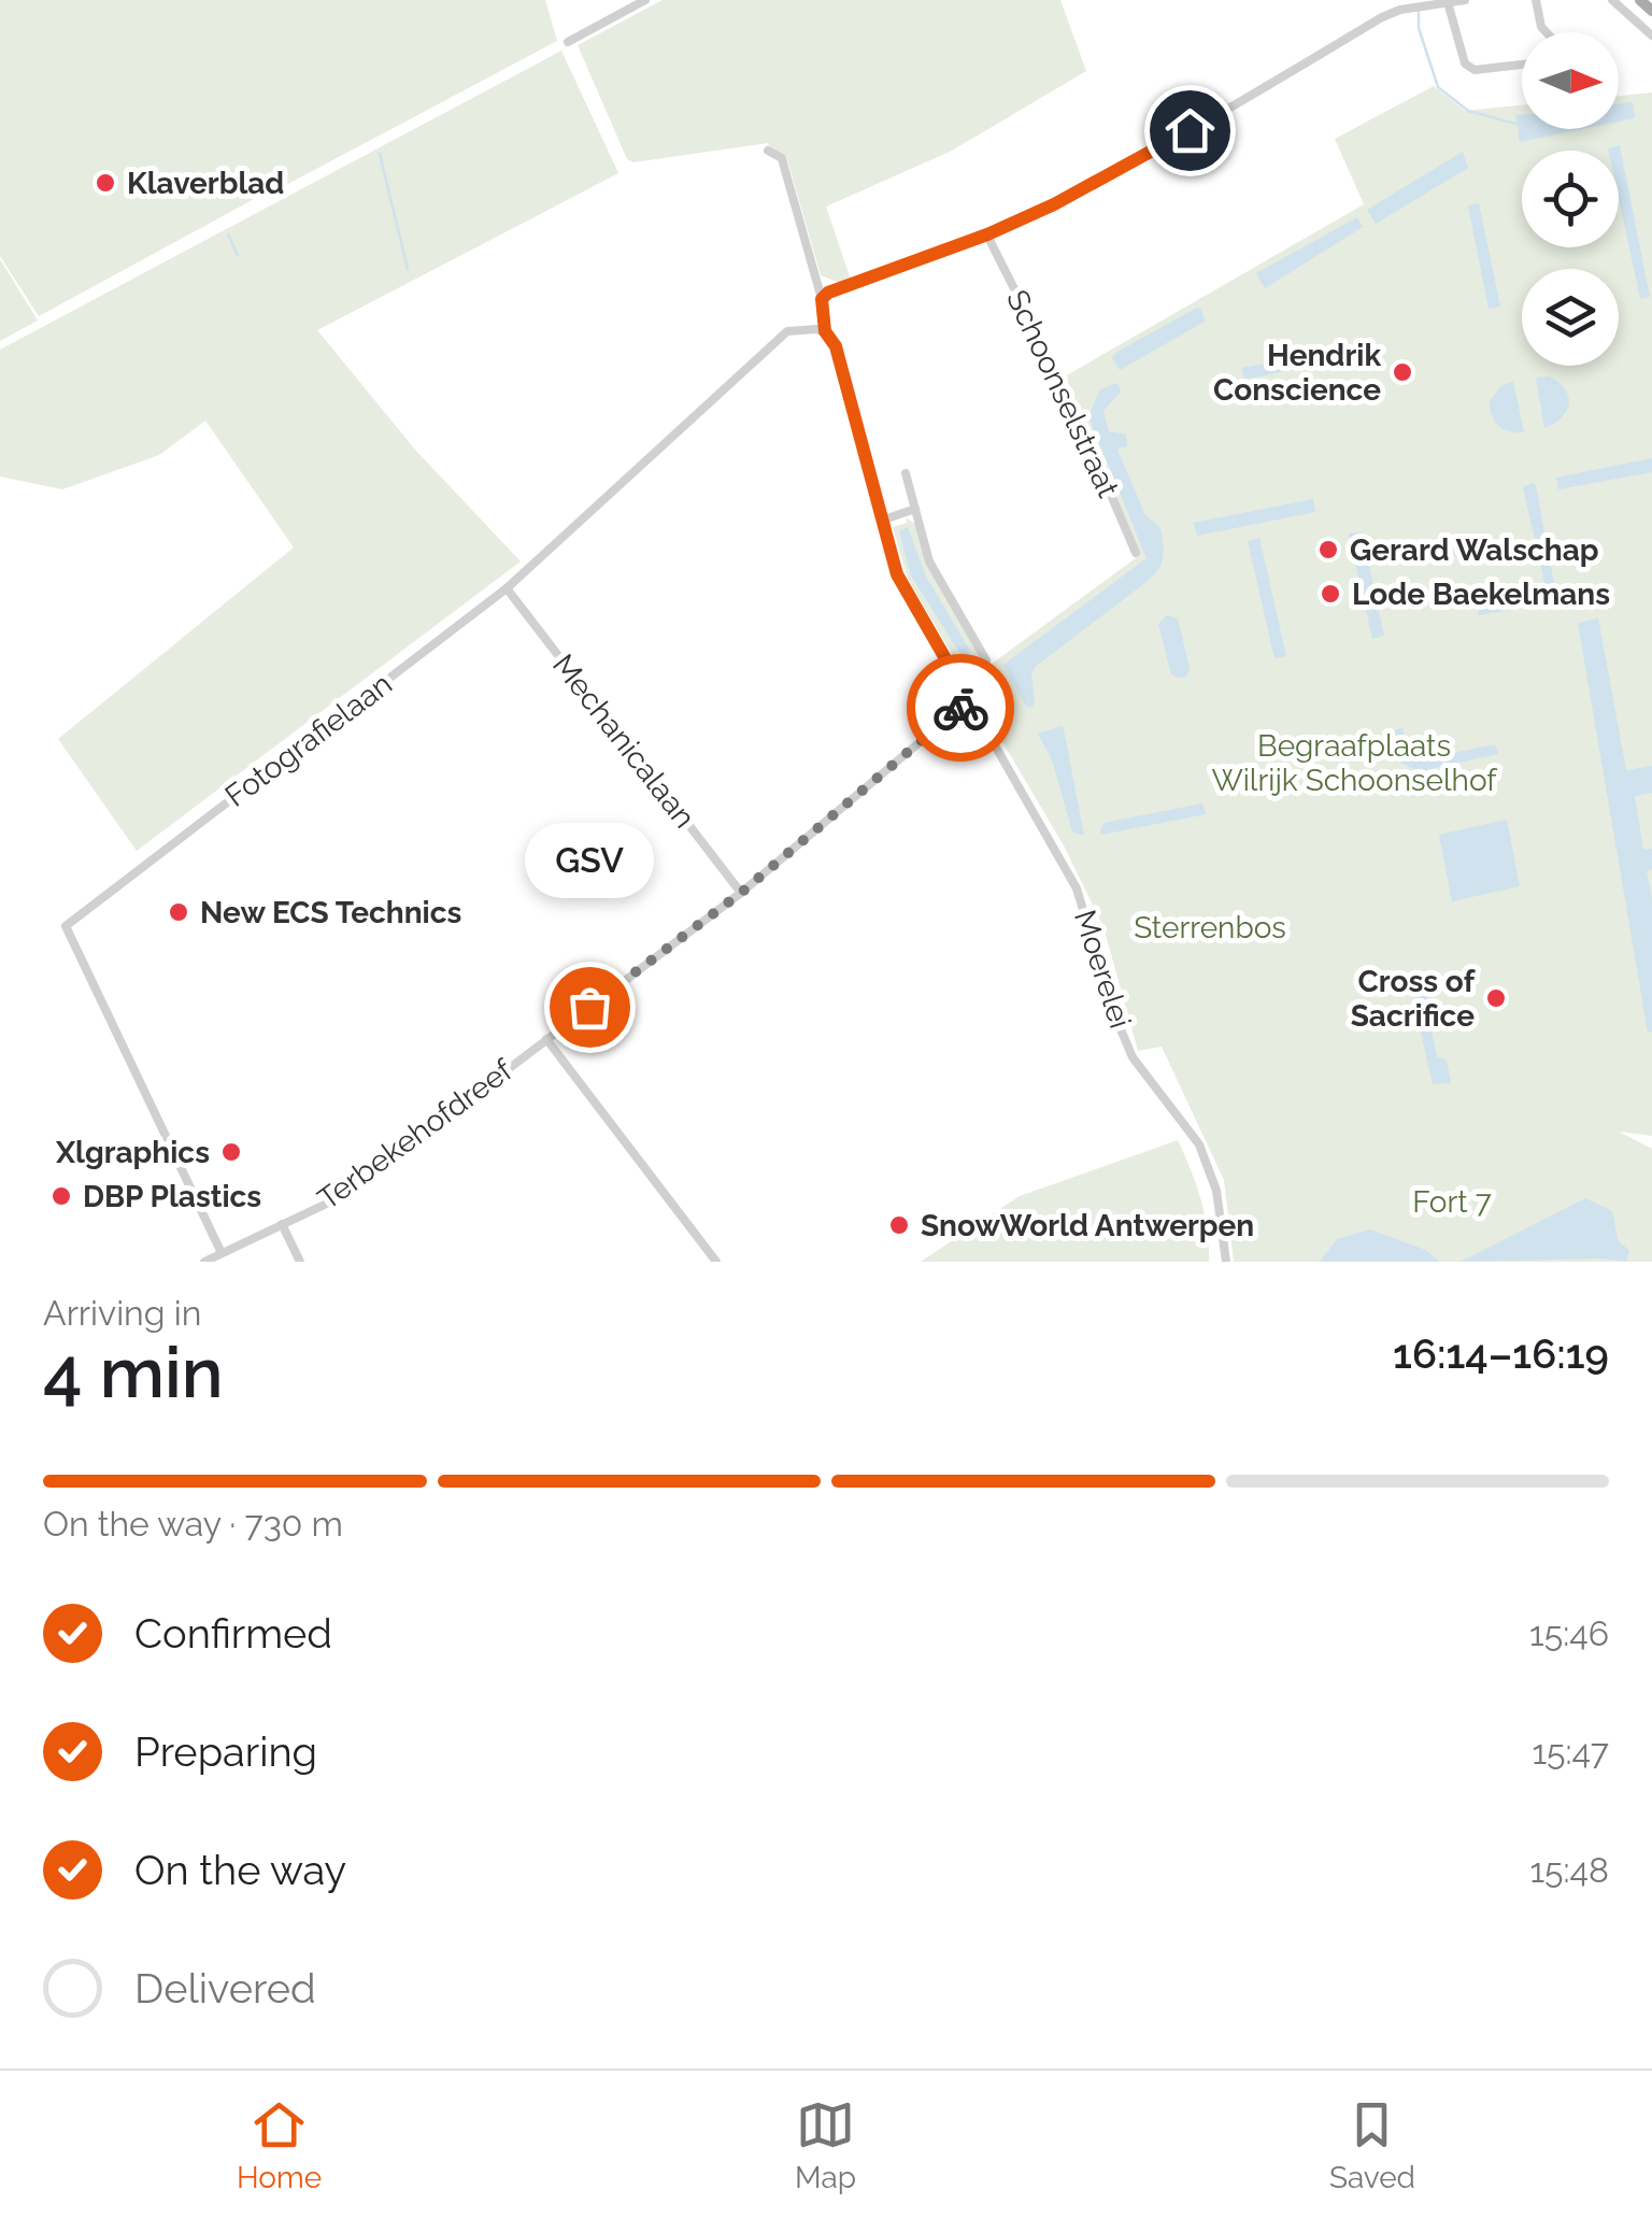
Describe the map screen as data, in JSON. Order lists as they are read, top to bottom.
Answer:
{
  "streets": {
    "street": [
      "Schoonselstraat",
      "Fotografielaan",
      "Mechanicalaan",
      "Moerelei",
      "Terbekehofdreef"
    ]
  },
  "crossings": [
    ["Fotografielaan", "Mechanicalaan"],
    ["Fotografielaan", "Moerelei"],
    ["Fotografielaan", "Terbekehofdreef"],
    ["Mechanicalaan", "Terbekehofdreef"],
    ["Moerelei", "Terbekehofdreef"]
  ],
  "parks": ["Begraafplaats Wilrijk Schoonselhof", "Sterrenbos", "Fort 7"],
  "places": [
    "Klaverblad",
    "Hendrik Conscience",
    "Gerard Walschap",
    "Lode Baekelmans",
    "New ECS Technics",
    "Cross of Sacrifice",
    "GSV",
    "Xlgraphics",
    "DBP Plastics",
    "SnowWorld Antwerpen"
  ],
  "north": "right",
  "page": {
    "bubble": "GSV",
    "heading": ["4 min", "Arriving in", "16:14–16:19"],
    "bar": "On the way · 730 m",
    "list": [
      ["Confirmed", "15:46"],
      ["Preparing", "15:47"],
      ["On the way", "15:48"],
      "Delivered"
    ],
    "tabs": ["Home", "Map", "Saved"]
  }
}
